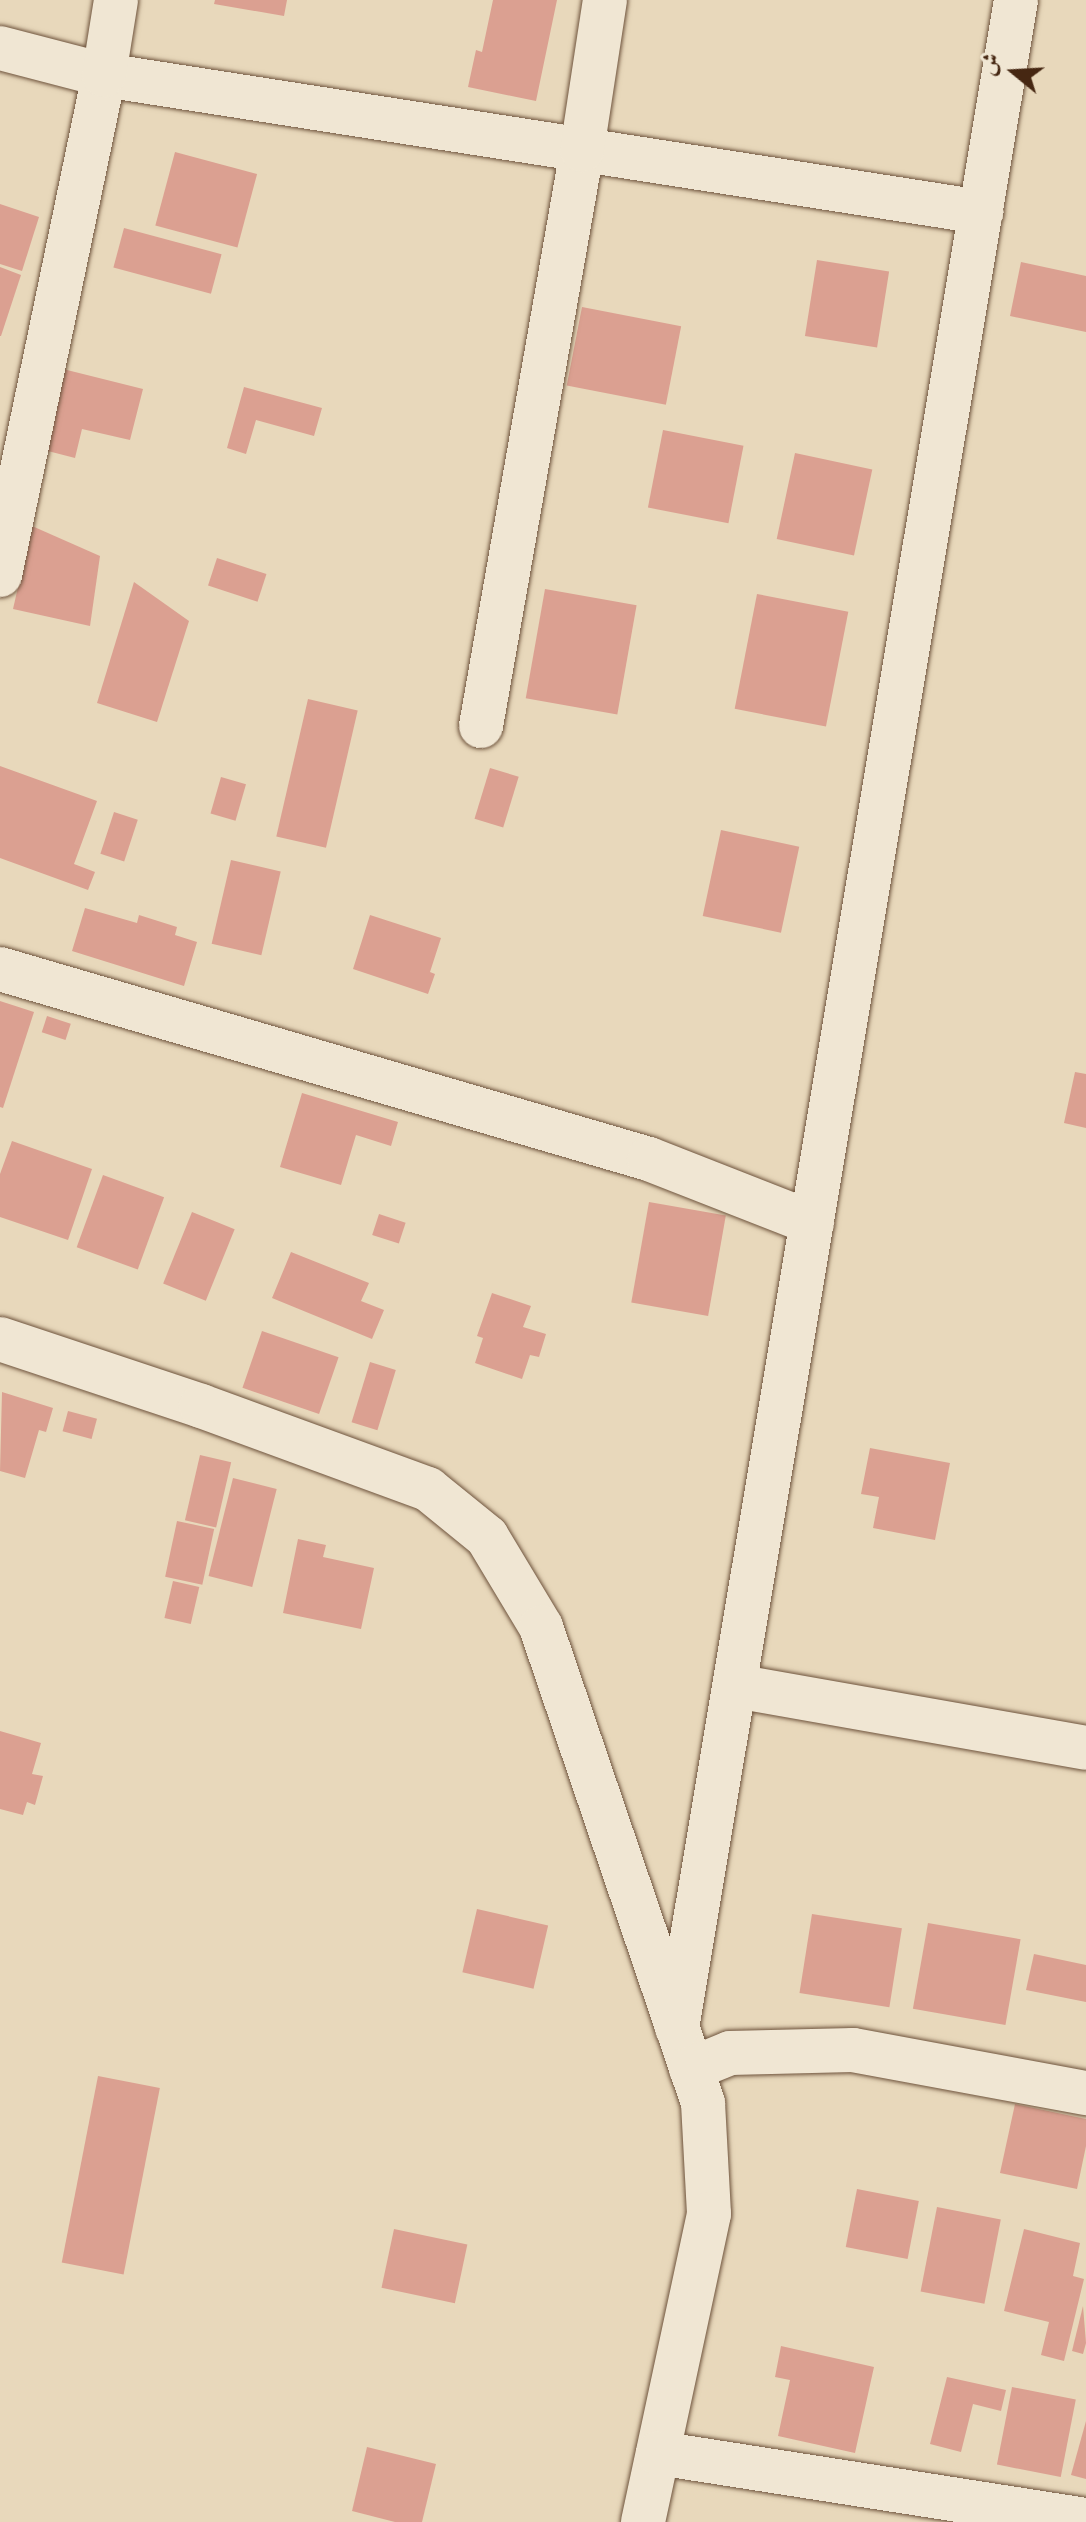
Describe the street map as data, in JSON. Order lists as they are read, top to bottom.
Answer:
{
  "north": "left"
}
